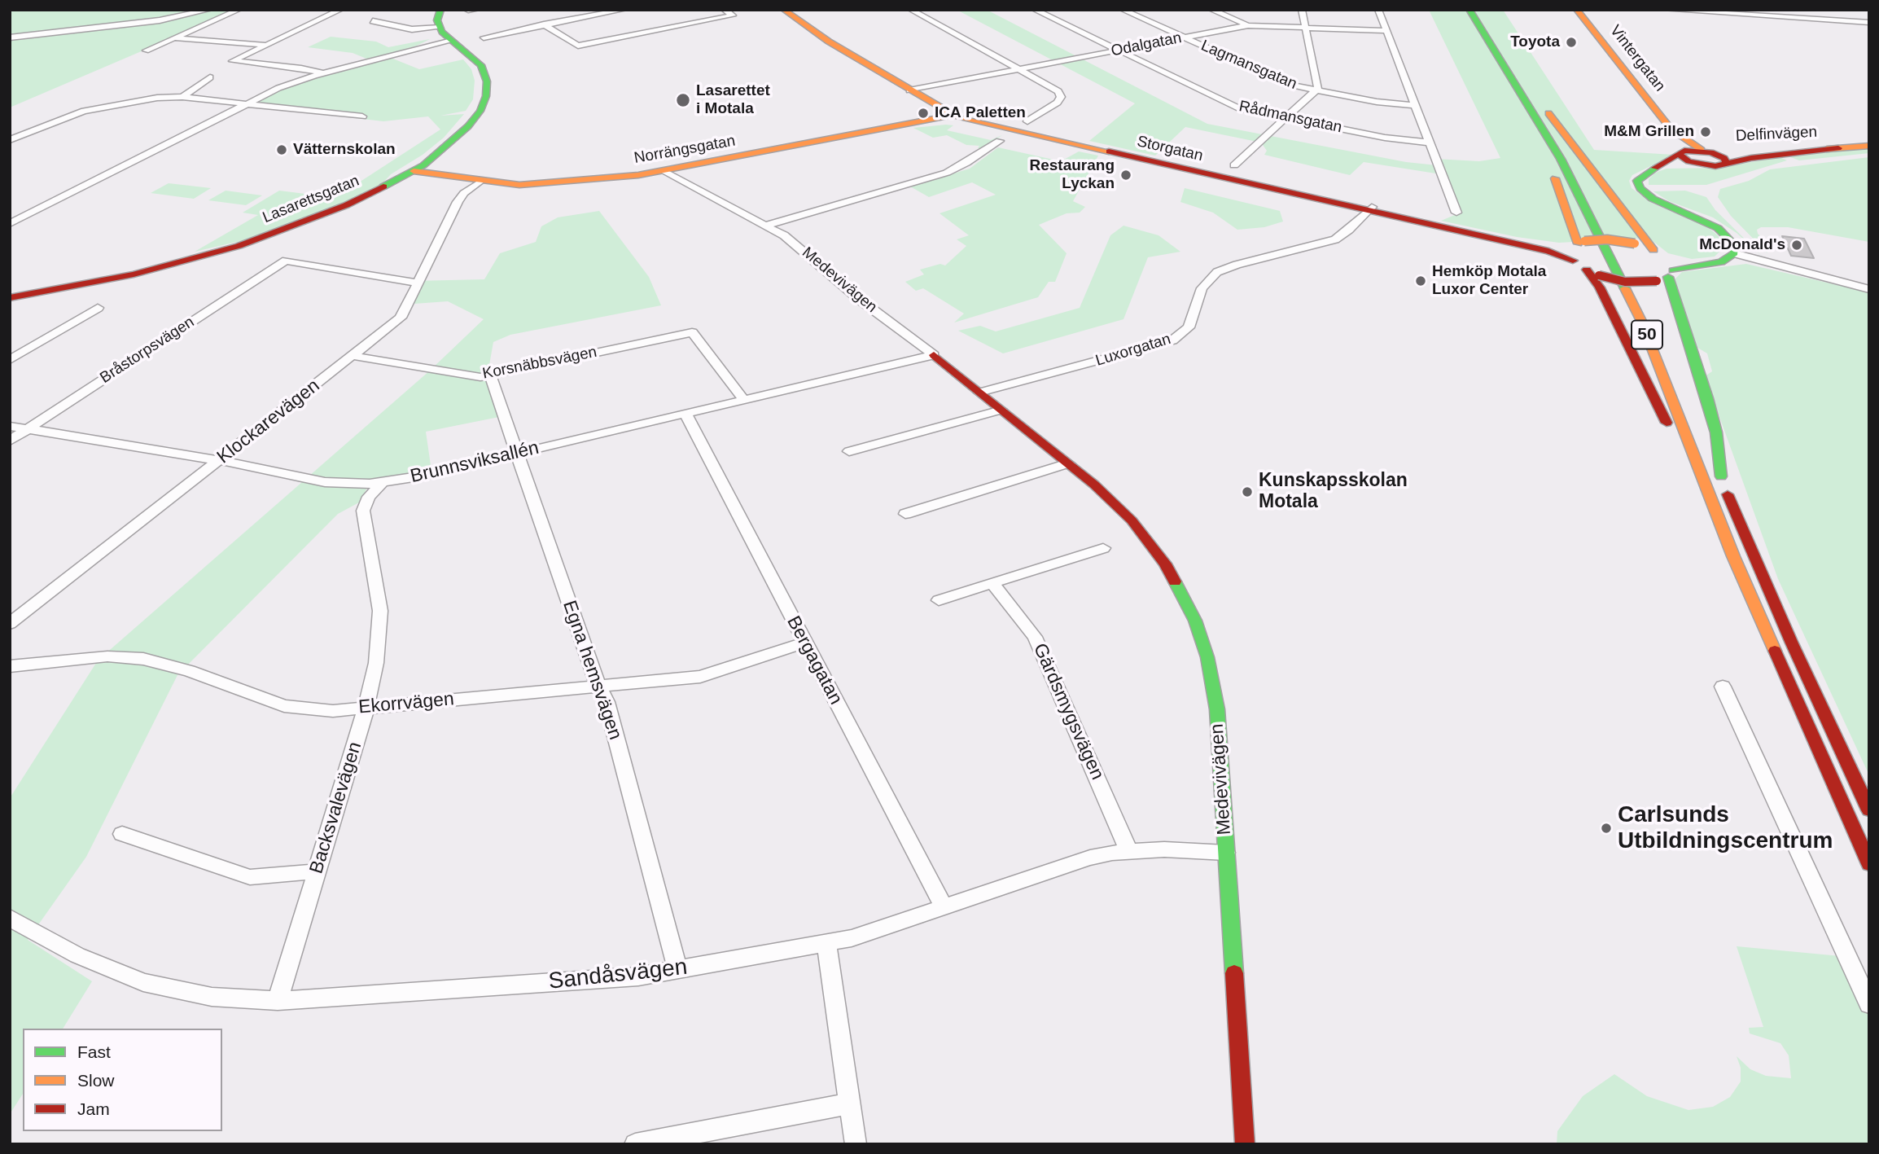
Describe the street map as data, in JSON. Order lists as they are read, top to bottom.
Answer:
{
  "streets": {
    "main road": [
      "Vintergatan",
      "Delfinvägen",
      "Storgatan",
      "Norrängsgatan",
      "Lasarettsgatan",
      "Medevivägen",
      "50"
    ],
    "street": [
      "Odalgatan",
      "Lagmansgatan",
      "Rådmansgatan",
      "Bråstorpsvägen",
      "Luxorgatan",
      "Korsnäbbsvägen",
      "Klockarevägen",
      "Brunnsviksallén",
      "Bergagatan",
      "Egna hemsvägen",
      "Ekorrvägen",
      "Gärdsmygsvägen",
      "Backsvalevägen",
      "Sandåsvägen"
    ]
  },
  "crossings": [
    ["Odalgatan", "Lagmansgatan"],
    ["Odalgatan", "Rådmansgatan"],
    ["Odalgatan", "Storgatan"],
    ["Storgatan", "Norrängsgatan"],
    ["Storgatan", "50"],
    ["Storgatan", "Luxorgatan"],
    ["Norrängsgatan", "Lasarettsgatan"],
    ["Norrängsgatan", "Medevivägen"],
    ["Norrängsgatan", "Klockarevägen"],
    ["Medevivägen", "Luxorgatan"],
    ["Medevivägen", "Brunnsviksallén"],
    ["Medevivägen", "Sandåsvägen"],
    ["Bråstorpsvägen", "Klockarevägen"],
    ["Bråstorpsvägen", "Brunnsviksallén"],
    ["Korsnäbbsvägen", "Klockarevägen"],
    ["Korsnäbbsvägen", "Egna hemsvägen"],
    ["Klockarevägen", "Brunnsviksallén"],
    ["Brunnsviksallén", "Bergagatan"],
    ["Brunnsviksallén", "Egna hemsvägen"],
    ["Brunnsviksallén", "Backsvalevägen"],
    ["Bergagatan", "Ekorrvägen"],
    ["Bergagatan", "Sandåsvägen"],
    ["Egna hemsvägen", "Ekorrvägen"],
    ["Egna hemsvägen", "Sandåsvägen"],
    ["Ekorrvägen", "Backsvalevägen"],
    ["Gärdsmygsvägen", "Sandåsvägen"],
    ["Backsvalevägen", "Sandåsvägen"]
  ],
  "places": [
    "Toyota",
    "Lasarettet i Motala",
    "ICA Paletten",
    "M&M Grillen",
    "Vätternskolan",
    "Restaurang Lyckan",
    "McDonald's",
    "Hemköp Motala Luxor Center",
    "Kunskapsskolan Motala",
    "Carlsunds Utbildningscentrum"
  ],
  "legend": ["Fast", "Slow", "Jam"]
}
